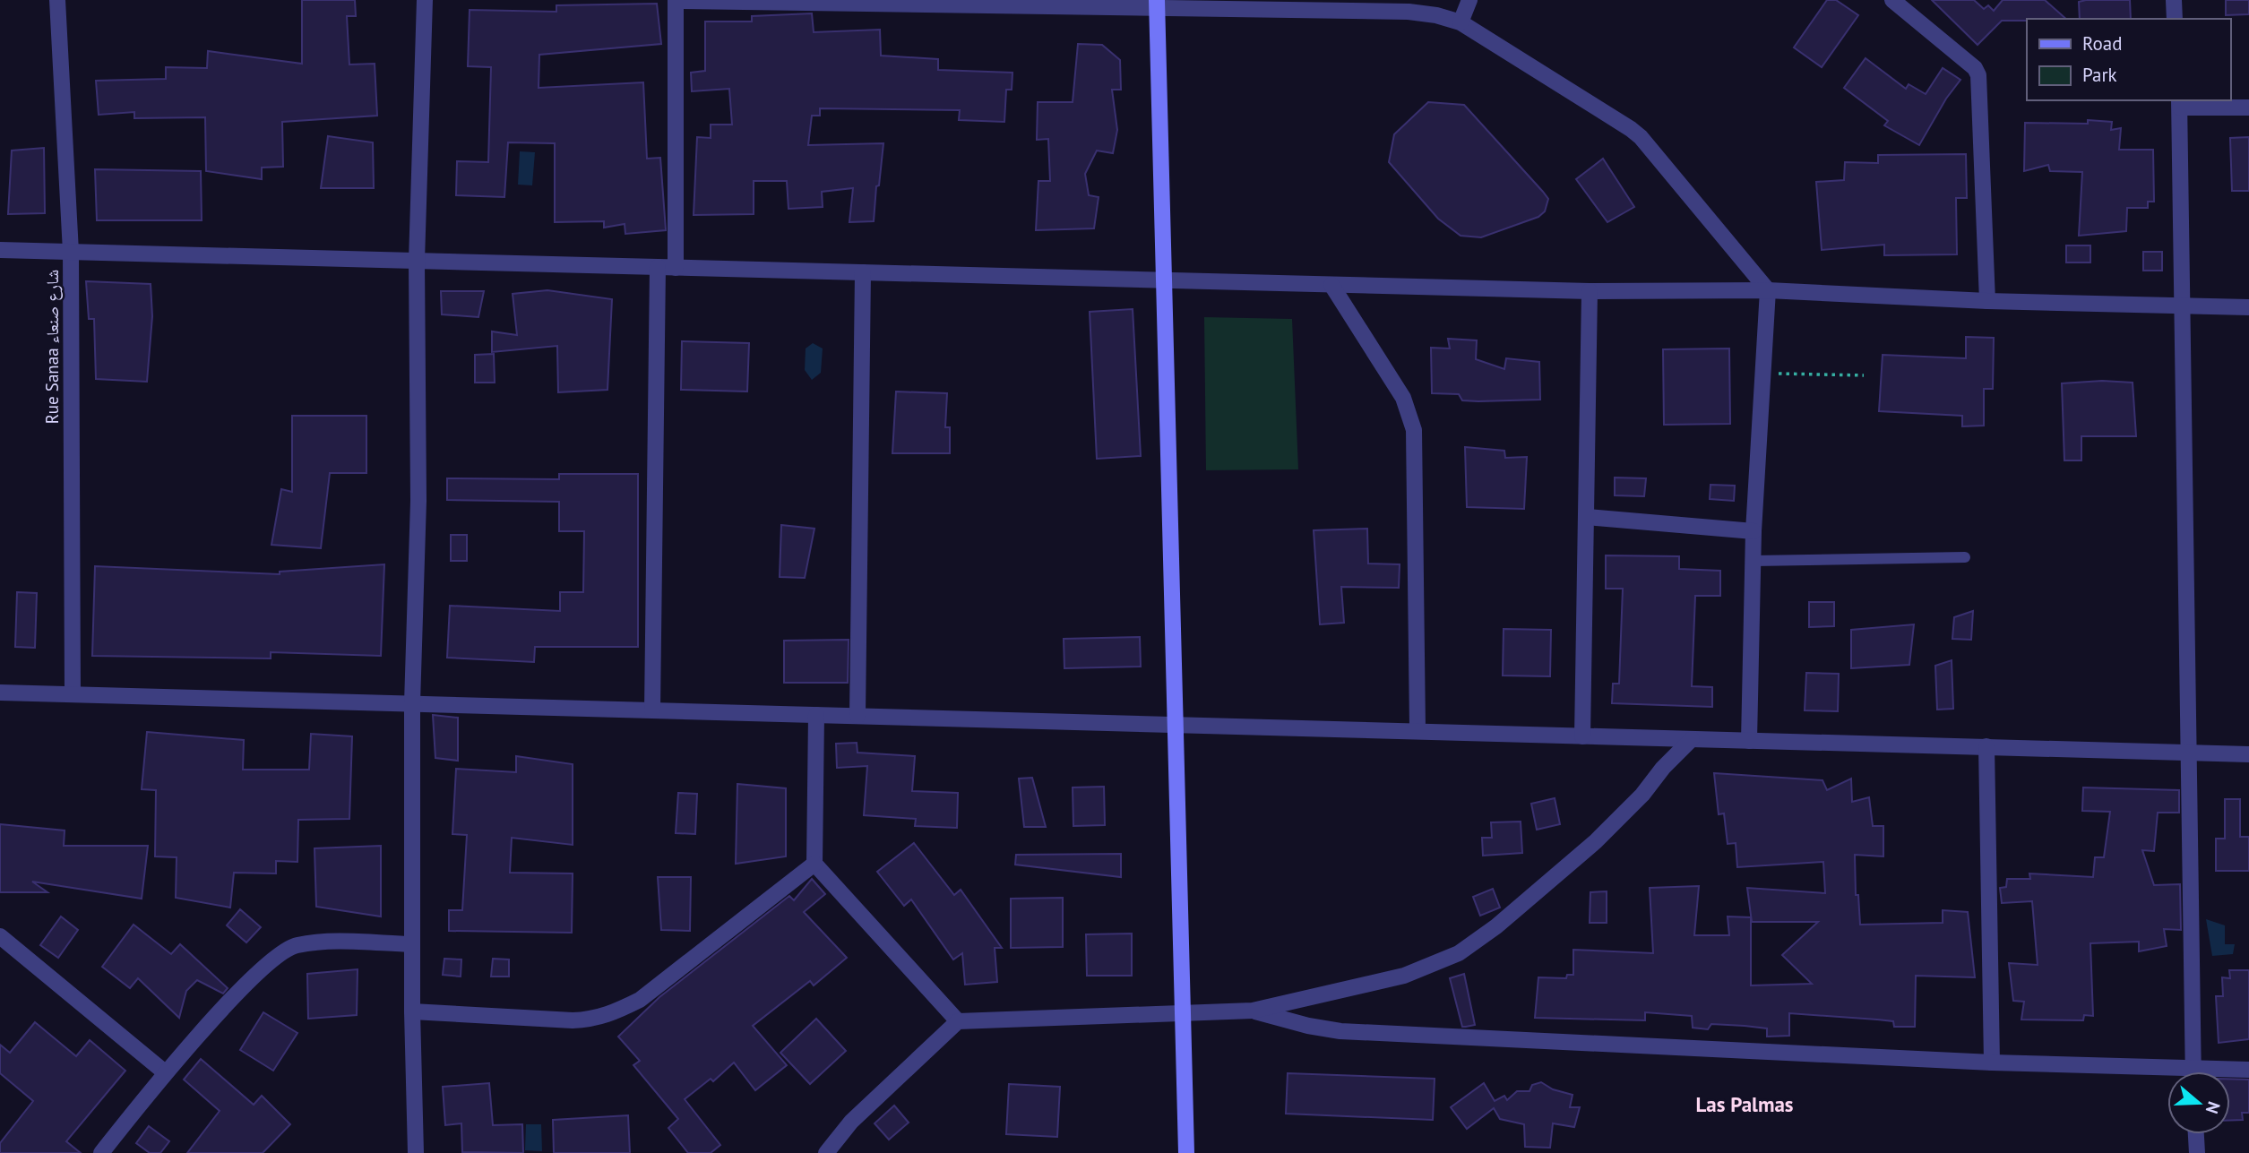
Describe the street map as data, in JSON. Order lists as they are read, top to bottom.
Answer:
{
  "streets": {
    "street": ["Rue Sanaa شارع صنعاء"]
  },
  "districts": ["Las Palmas"],
  "legend": ["Road", "Park"],
  "north": "right"
}
